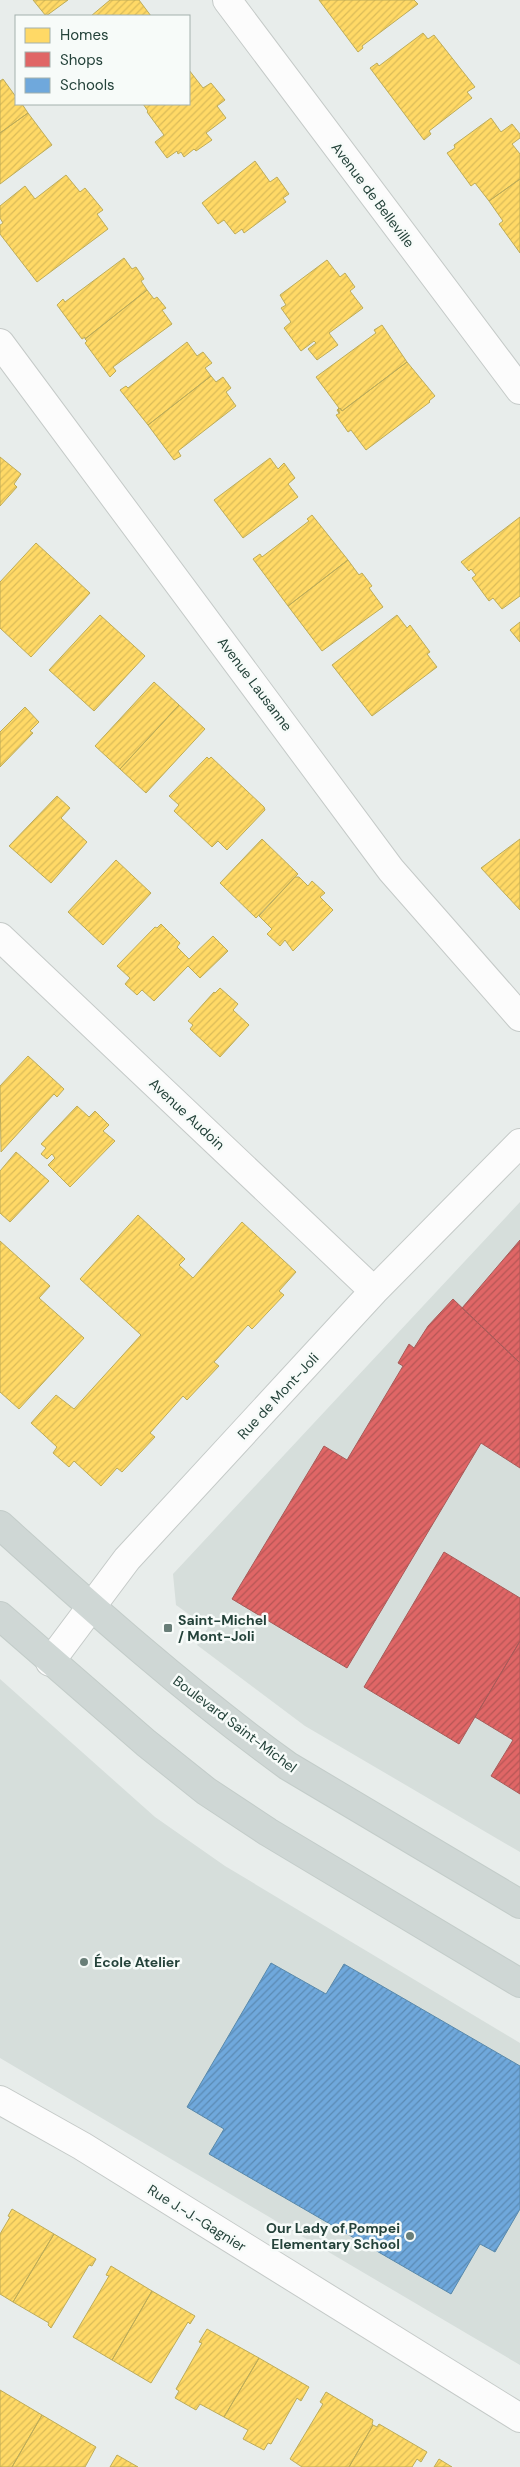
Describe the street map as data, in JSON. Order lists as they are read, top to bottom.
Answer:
{
  "streets": {
    "main road": ["Boulevard Saint-Michel"],
    "street": [
      "Avenue de Belleville",
      "Avenue Lausanne",
      "Avenue Audoin",
      "Rue de Mont-Joli",
      "Rue J.-J.-Gagnier"
    ]
  },
  "crossings": [
    ["Avenue Audoin", "Rue de Mont-Joli"],
    ["Rue de Mont-Joli", "Boulevard Saint-Michel"]
  ],
  "places": {
    "transit": ["Saint-Michel / Mont-Joli"],
    "other": ["École Atelier", "Our Lady of Pompei Elementary School"]
  },
  "legend": ["Homes", "Shops", "Schools"]
}
